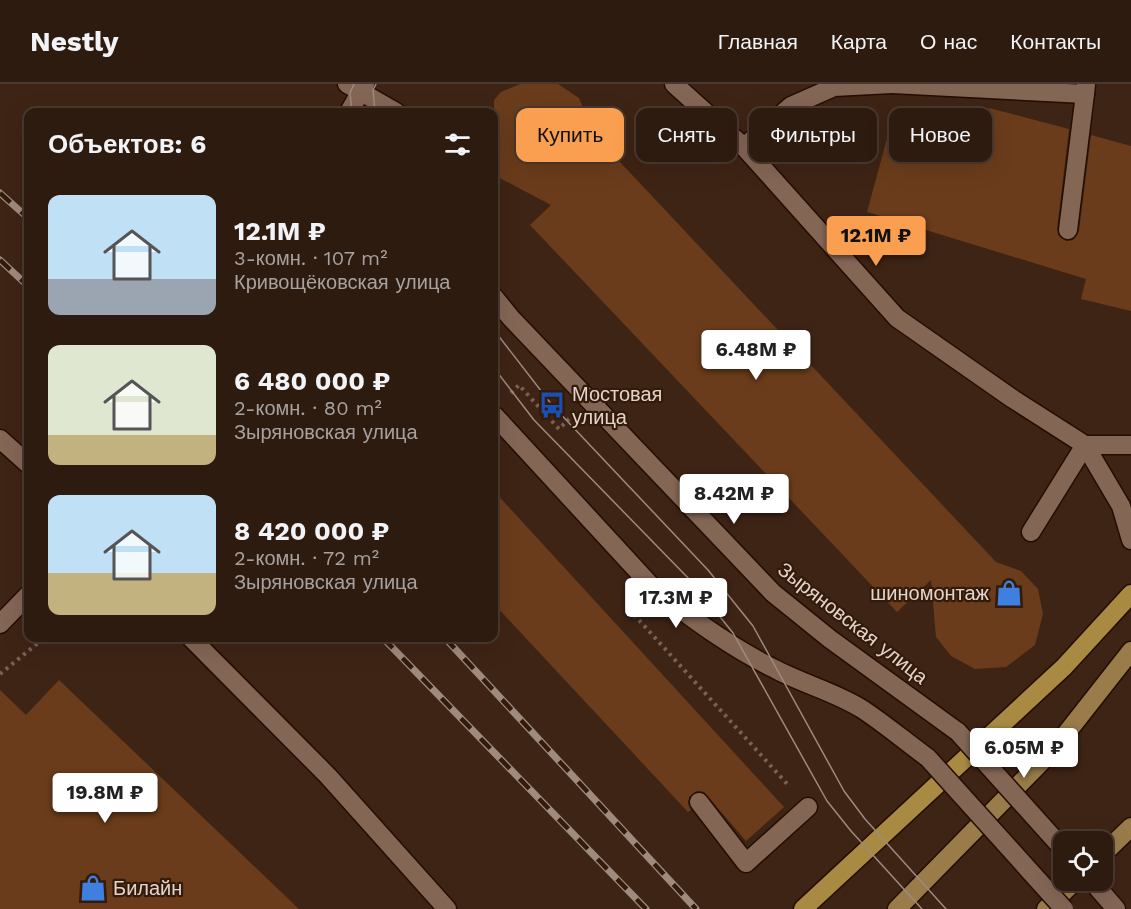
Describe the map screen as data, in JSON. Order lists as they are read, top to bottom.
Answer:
{
  "streets": {
    "street": ["Зыряновская улица"]
  },
  "places": {
    "bus stop": ["Мостовая улица"],
    "shop": ["шиномонтаж", "Билайн"]
  },
  "page": {
    "header": "Nestly",
    "nav": [
      "Главная",
      "Карта",
      "О нас",
      "Контакты"
    ],
    "chip": [
      "Купить",
      "Снять",
      "Фильтры",
      "Новое"
    ],
    "heading": "Объектов: 6",
    "list": [
      {
        "name": "12.1M ₽",
        "note": "3-комн. · 107 m² · Кривощёковская улица"
      },
      {
        "name": "6 480 000 ₽",
        "note": "2-комн. · 80 m² · Зыряновская улица"
      },
      {
        "name": "8 420 000 ₽",
        "note": "2-комн. · 72 m² · Зыряновская улица"
      }
    ],
    "price": [
      "12.1M ₽",
      "6.48M ₽",
      "8.42M ₽",
      "17.3M ₽",
      "6.05M ₽",
      "19.8M ₽"
    ]
  }
}
